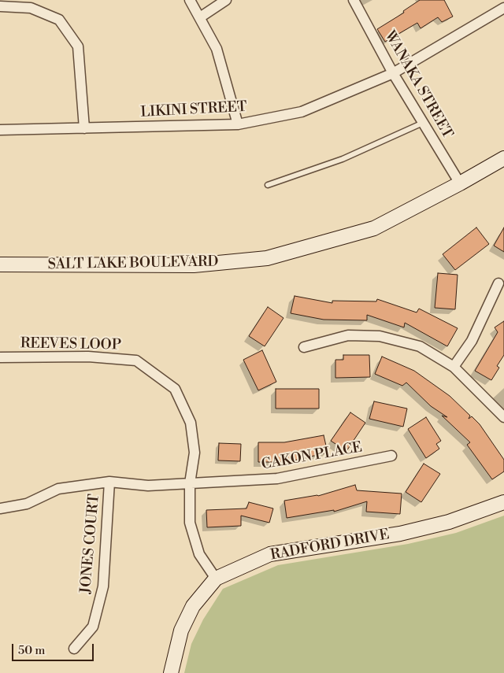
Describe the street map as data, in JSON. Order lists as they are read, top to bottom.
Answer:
{
  "streets": {
    "main road": ["SALT LAKE BOULEVARD", "RADFORD DRIVE"],
    "street": [
      "WANAKA STREET",
      "LIKINI STREET",
      "REEVES LOOP",
      "CAKON PLACE",
      "JONES COURT"
    ]
  },
  "crossings": [
    ["WANAKA STREET", "LIKINI STREET"],
    ["WANAKA STREET", "SALT LAKE BOULEVARD"],
    ["REEVES LOOP", "CAKON PLACE"],
    ["REEVES LOOP", "RADFORD DRIVE"]
  ],
  "scale_bar": "50 m"
}
